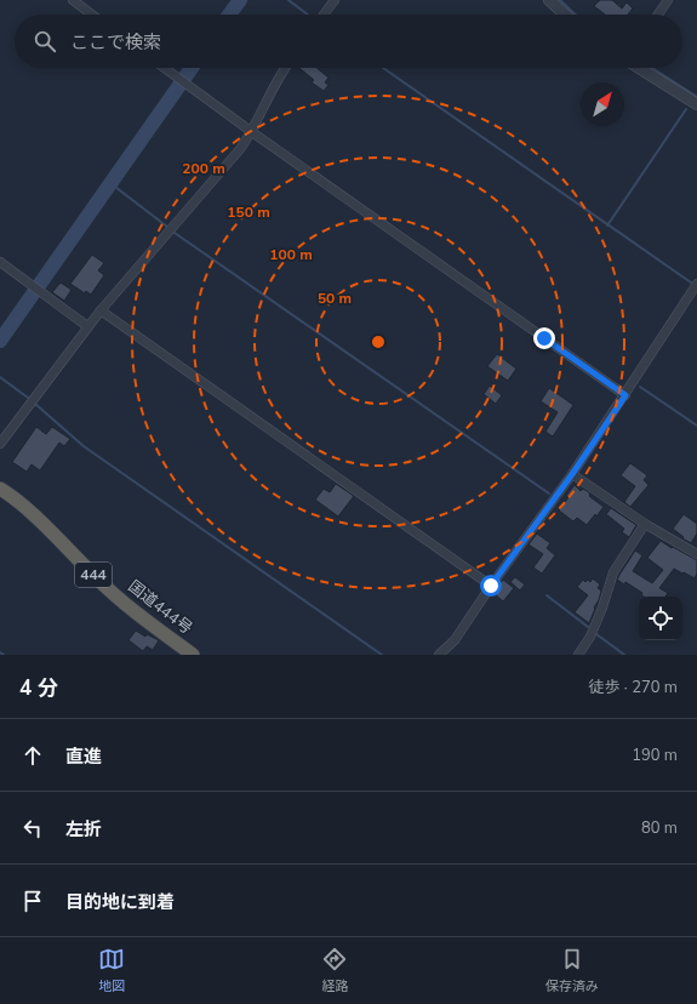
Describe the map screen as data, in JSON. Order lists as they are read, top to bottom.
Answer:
{
  "streets": {
    "highway": ["444", "国道444号"]
  },
  "north": "top right",
  "page": {
    "search": "ここで検索",
    "heading": ["4 分", "徒歩 · 270 m"],
    "list": [
      ["直進", "190 m"],
      ["左折", "80 m"],
      "目的地に到着"
    ],
    "nav": ["地図", "経路", "保存済み"]
  },
  "rings": [
    "200 m",
    "150 m",
    "100 m",
    "50 m"
  ]
}
